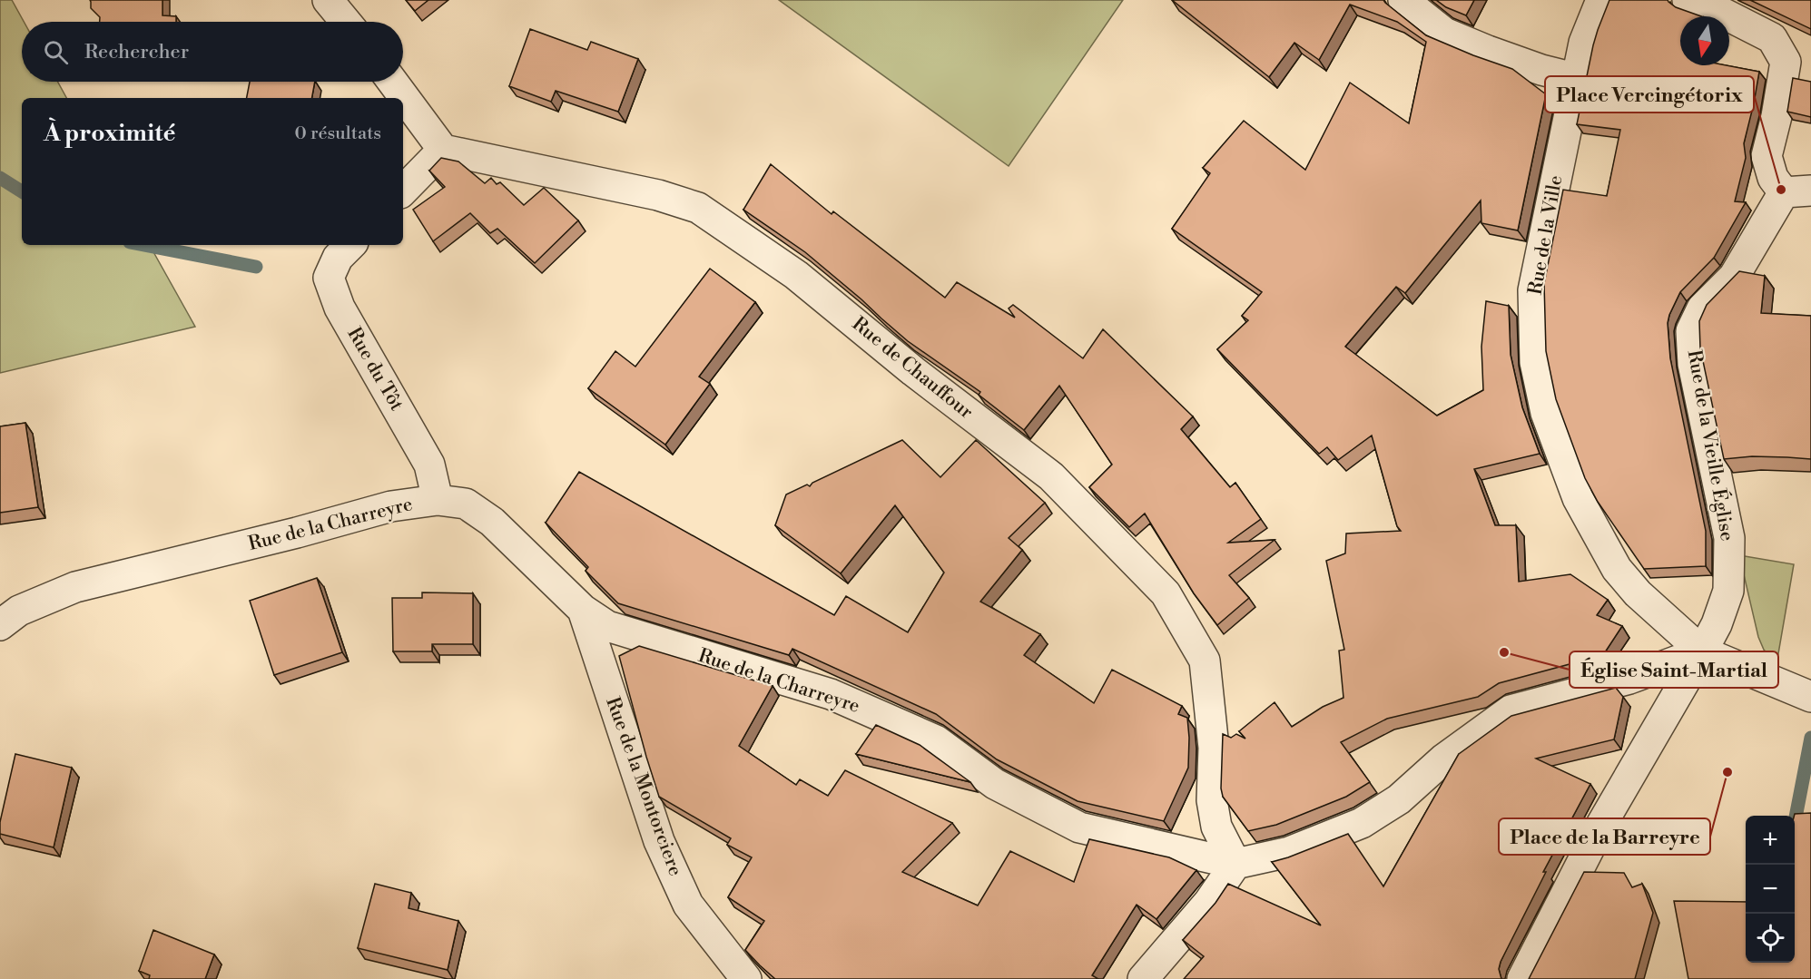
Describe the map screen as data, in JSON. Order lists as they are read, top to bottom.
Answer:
{
  "streets": {
    "street": [
      "Rue de la Ville",
      "Rue de Chauffour",
      "Rue du Tôt",
      "Rue de la Vieille Église",
      "Rue de la Charreyre",
      "Rue de la Montorciere"
    ]
  },
  "crossings": [
    ["Rue de la Ville", "Rue de la Vieille Église"],
    ["Rue de la Ville", "Rue de la Charreyre"],
    ["Rue de Chauffour", "Rue de la Charreyre"],
    ["Rue du Tôt", "Rue de la Charreyre"],
    ["Rue de la Vieille Église", "Rue de la Charreyre"],
    ["Rue de la Charreyre", "Rue de la Montorciere"]
  ],
  "places": ["Place Vercingétorix", "Église Saint-Martial", "Place de la Barreyre"],
  "north": "bottom",
  "page": {
    "search": "Rechercher",
    "heading": ["À proximité", "0 résultats"],
    "map_buttons": ["+", "−"]
  }
}
